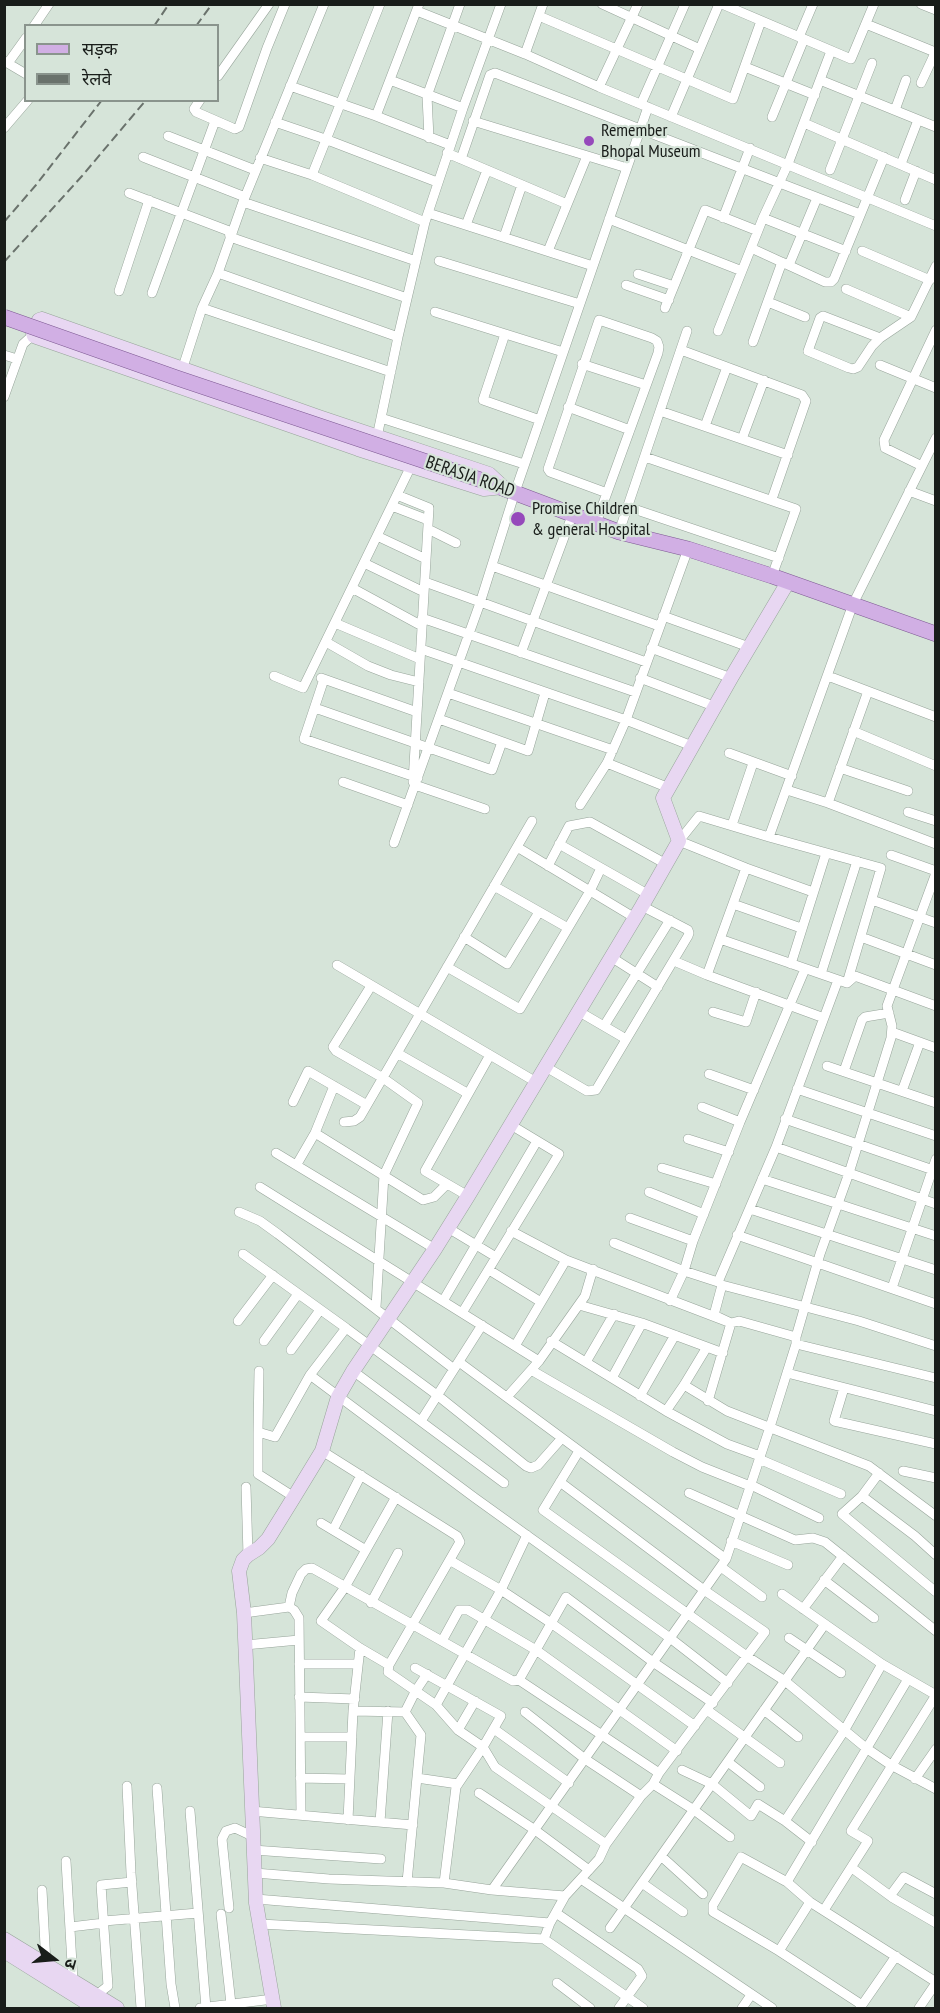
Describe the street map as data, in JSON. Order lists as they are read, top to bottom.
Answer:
{
  "streets": {
    "main road": ["BERASIA ROAD"]
  },
  "places": ["Remember Bhopal Museum", "Promise Children & general Hospital"],
  "legend": ["सड़क", "रेलवे"],
  "north": "right"
}
